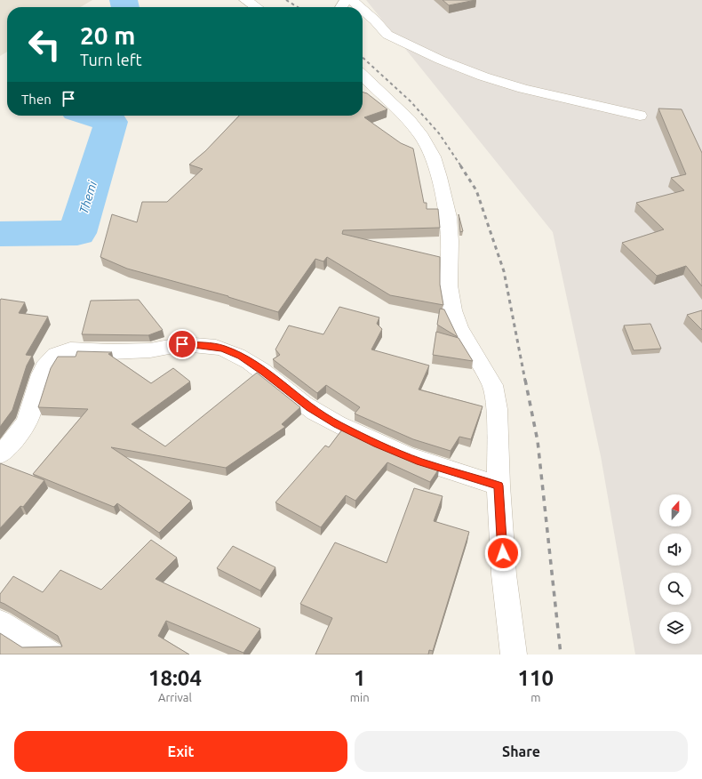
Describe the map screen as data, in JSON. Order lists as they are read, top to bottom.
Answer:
{
  "water": ["Themi"],
  "north": "top",
  "page": {
    "turn": ["20 m", "Turn left"],
    "then": "Then",
    "eta": [
      "18:04",
      "Arrival",
      "1",
      "min",
      "110",
      "m"
    ],
    "buttons": ["Exit", "Share"]
  }
}
